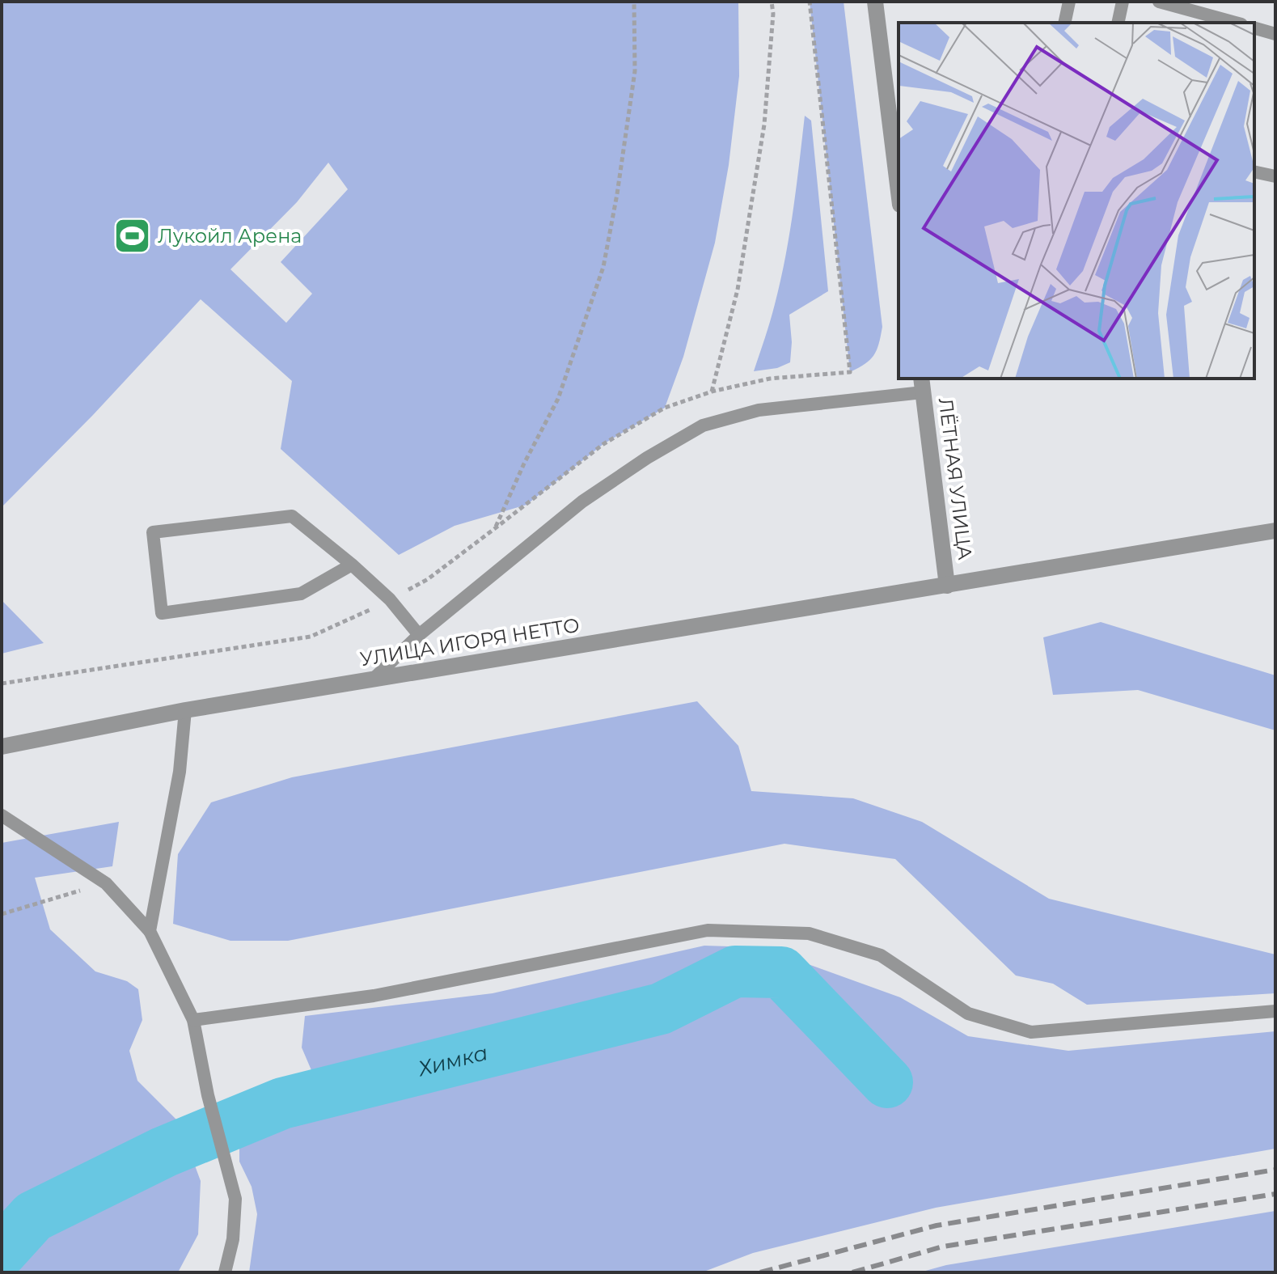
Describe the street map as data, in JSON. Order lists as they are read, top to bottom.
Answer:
{
  "streets": {
    "street": ["ЛЁТНАЯ УЛИЦА", "УЛИЦА ИГОРЯ НЕТТО"]
  },
  "crossings": [
    ["ЛЁТНАЯ УЛИЦА", "УЛИЦА ИГОРЯ НЕТТО"]
  ],
  "water": ["Химка"],
  "places": {
    "sports": ["Лукойл Арена"]
  }
}
